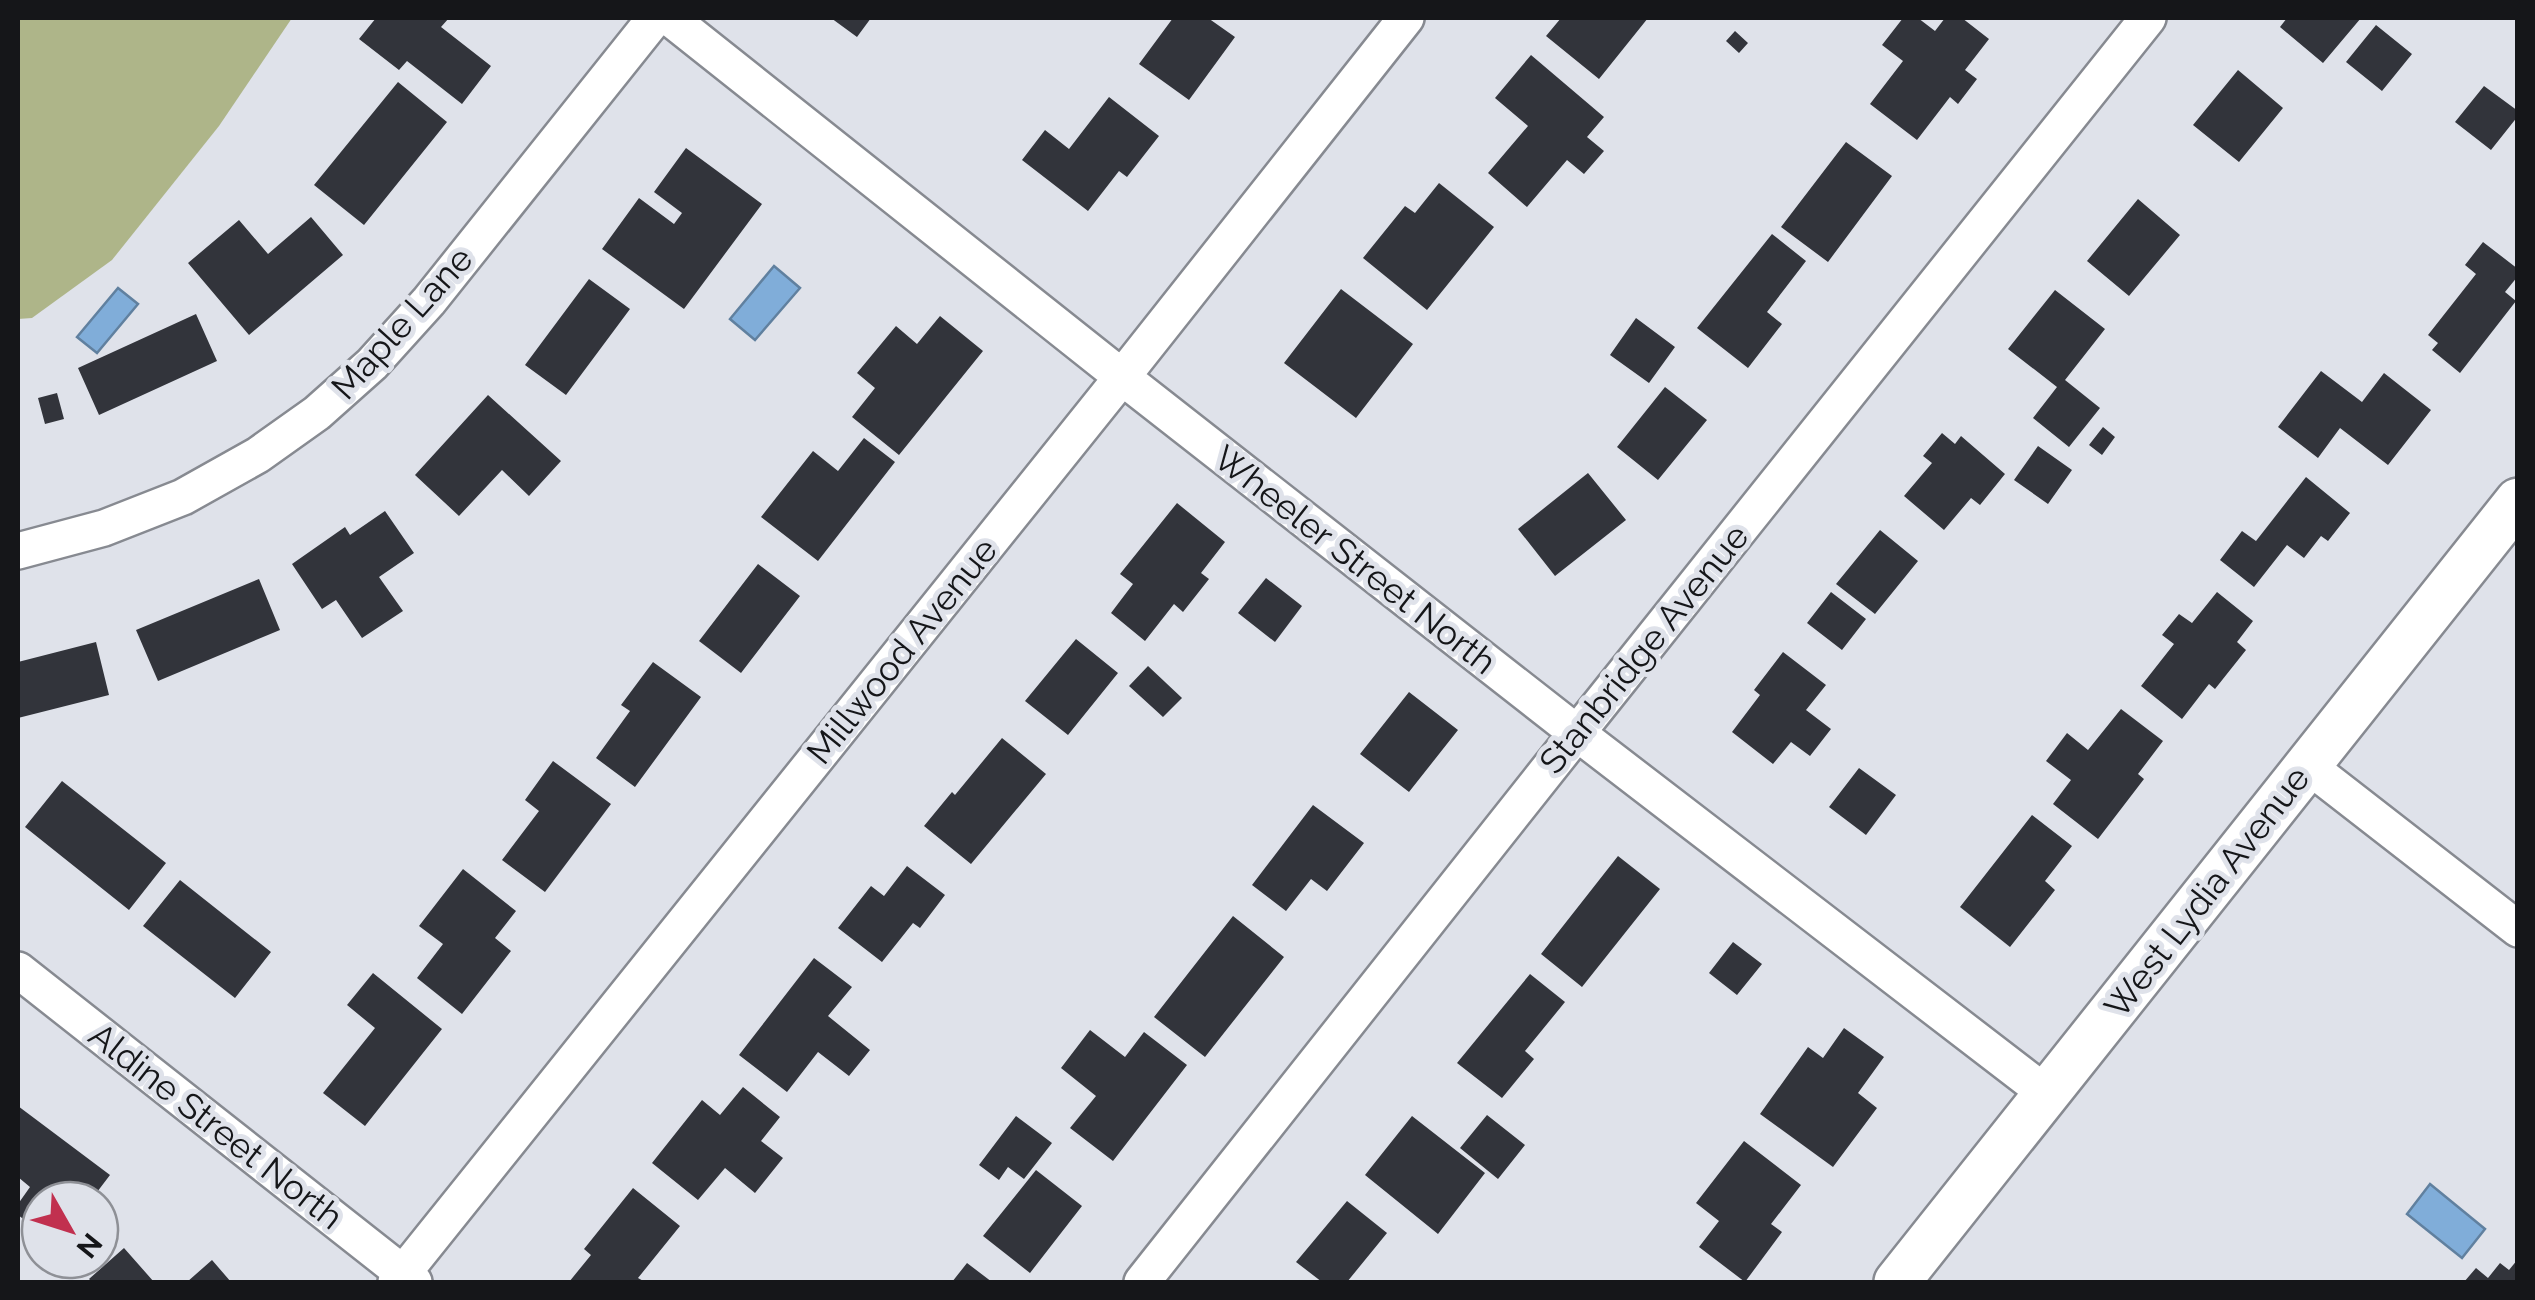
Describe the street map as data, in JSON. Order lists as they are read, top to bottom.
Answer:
{
  "streets": {
    "street": [
      "Maple Lane",
      "Wheeler Street North",
      "Stanbridge Avenue",
      "Millwood Avenue",
      "West Lydia Avenue",
      "Aldine Street North"
    ]
  },
  "crossings": [
    ["Wheeler Street North", "Stanbridge Avenue"],
    ["Wheeler Street North", "Millwood Avenue"],
    ["Wheeler Street North", "West Lydia Avenue"],
    ["Millwood Avenue", "Aldine Street North"]
  ],
  "north": "bottom right"
}
